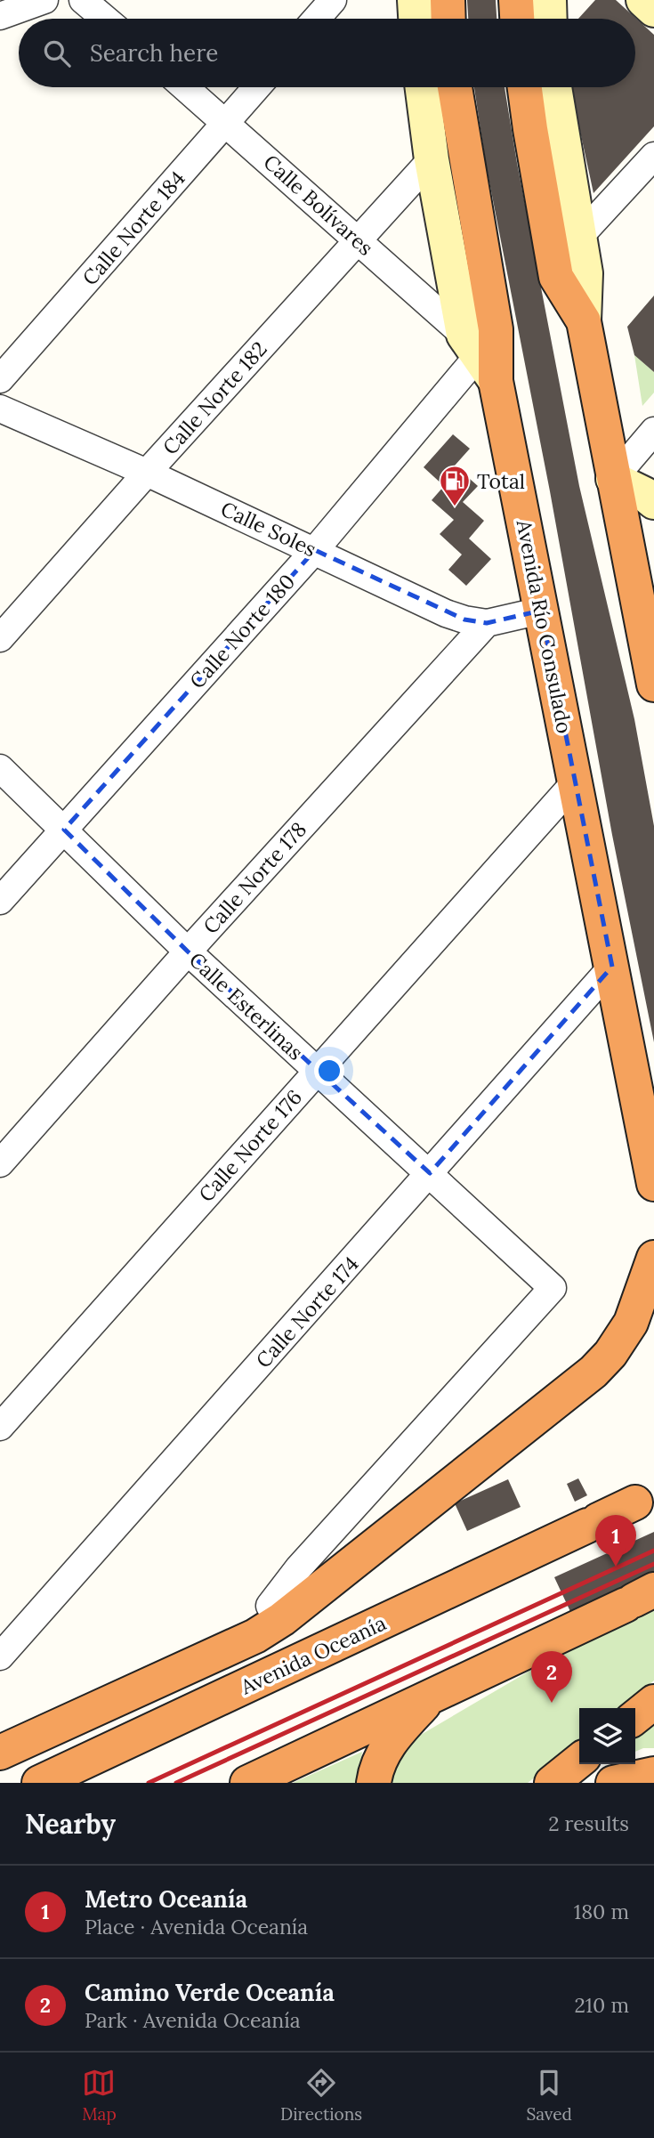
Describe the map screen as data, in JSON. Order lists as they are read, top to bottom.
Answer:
{
  "streets": {
    "highway": ["Avenida Río Consulado", "Avenida Oceanía"],
    "street": [
      "Calle Bolívares",
      "Calle Norte 184",
      "Calle Norte 182",
      "Calle Soles",
      "Calle Norte 180",
      "Calle Norte 178",
      "Calle Esterlinas",
      "Calle Norte 176",
      "Calle Norte 174"
    ]
  },
  "crossings": [
    ["Calle Bolívares", "Calle Norte 184"],
    ["Calle Bolívares", "Calle Norte 182"],
    ["Calle Bolívares", "Avenida Río Consulado"],
    ["Calle Bolívares", "Calle Norte 180"],
    ["Calle Norte 182", "Calle Soles"],
    ["Calle Norte 182", "Avenida Río Consulado"],
    ["Calle Soles", "Avenida Río Consulado"],
    ["Calle Soles", "Calle Norte 180"],
    ["Calle Soles", "Calle Norte 178"],
    ["Avenida Río Consulado", "Calle Norte 180"],
    ["Avenida Río Consulado", "Calle Norte 176"],
    ["Avenida Río Consulado", "Calle Norte 174"],
    ["Calle Norte 180", "Calle Esterlinas"],
    ["Calle Norte 178", "Calle Esterlinas"],
    ["Calle Esterlinas", "Calle Norte 176"],
    ["Calle Esterlinas", "Calle Norte 174"]
  ],
  "places": {
    "fuel station": ["Total"]
  },
  "page": {
    "search": "Search here",
    "pins": ["1", "2"],
    "heading": ["Nearby", "2 results"],
    "list": [
      {
        "mark": "1",
        "name": "Metro Oceanía",
        "note": "Place · Avenida Oceanía",
        "value": "180 m"
      },
      {
        "mark": "2",
        "name": "Camino Verde Oceanía",
        "note": "Park · Avenida Oceanía",
        "value": "210 m"
      }
    ],
    "nav": ["Map", "Directions", "Saved"]
  }
}
